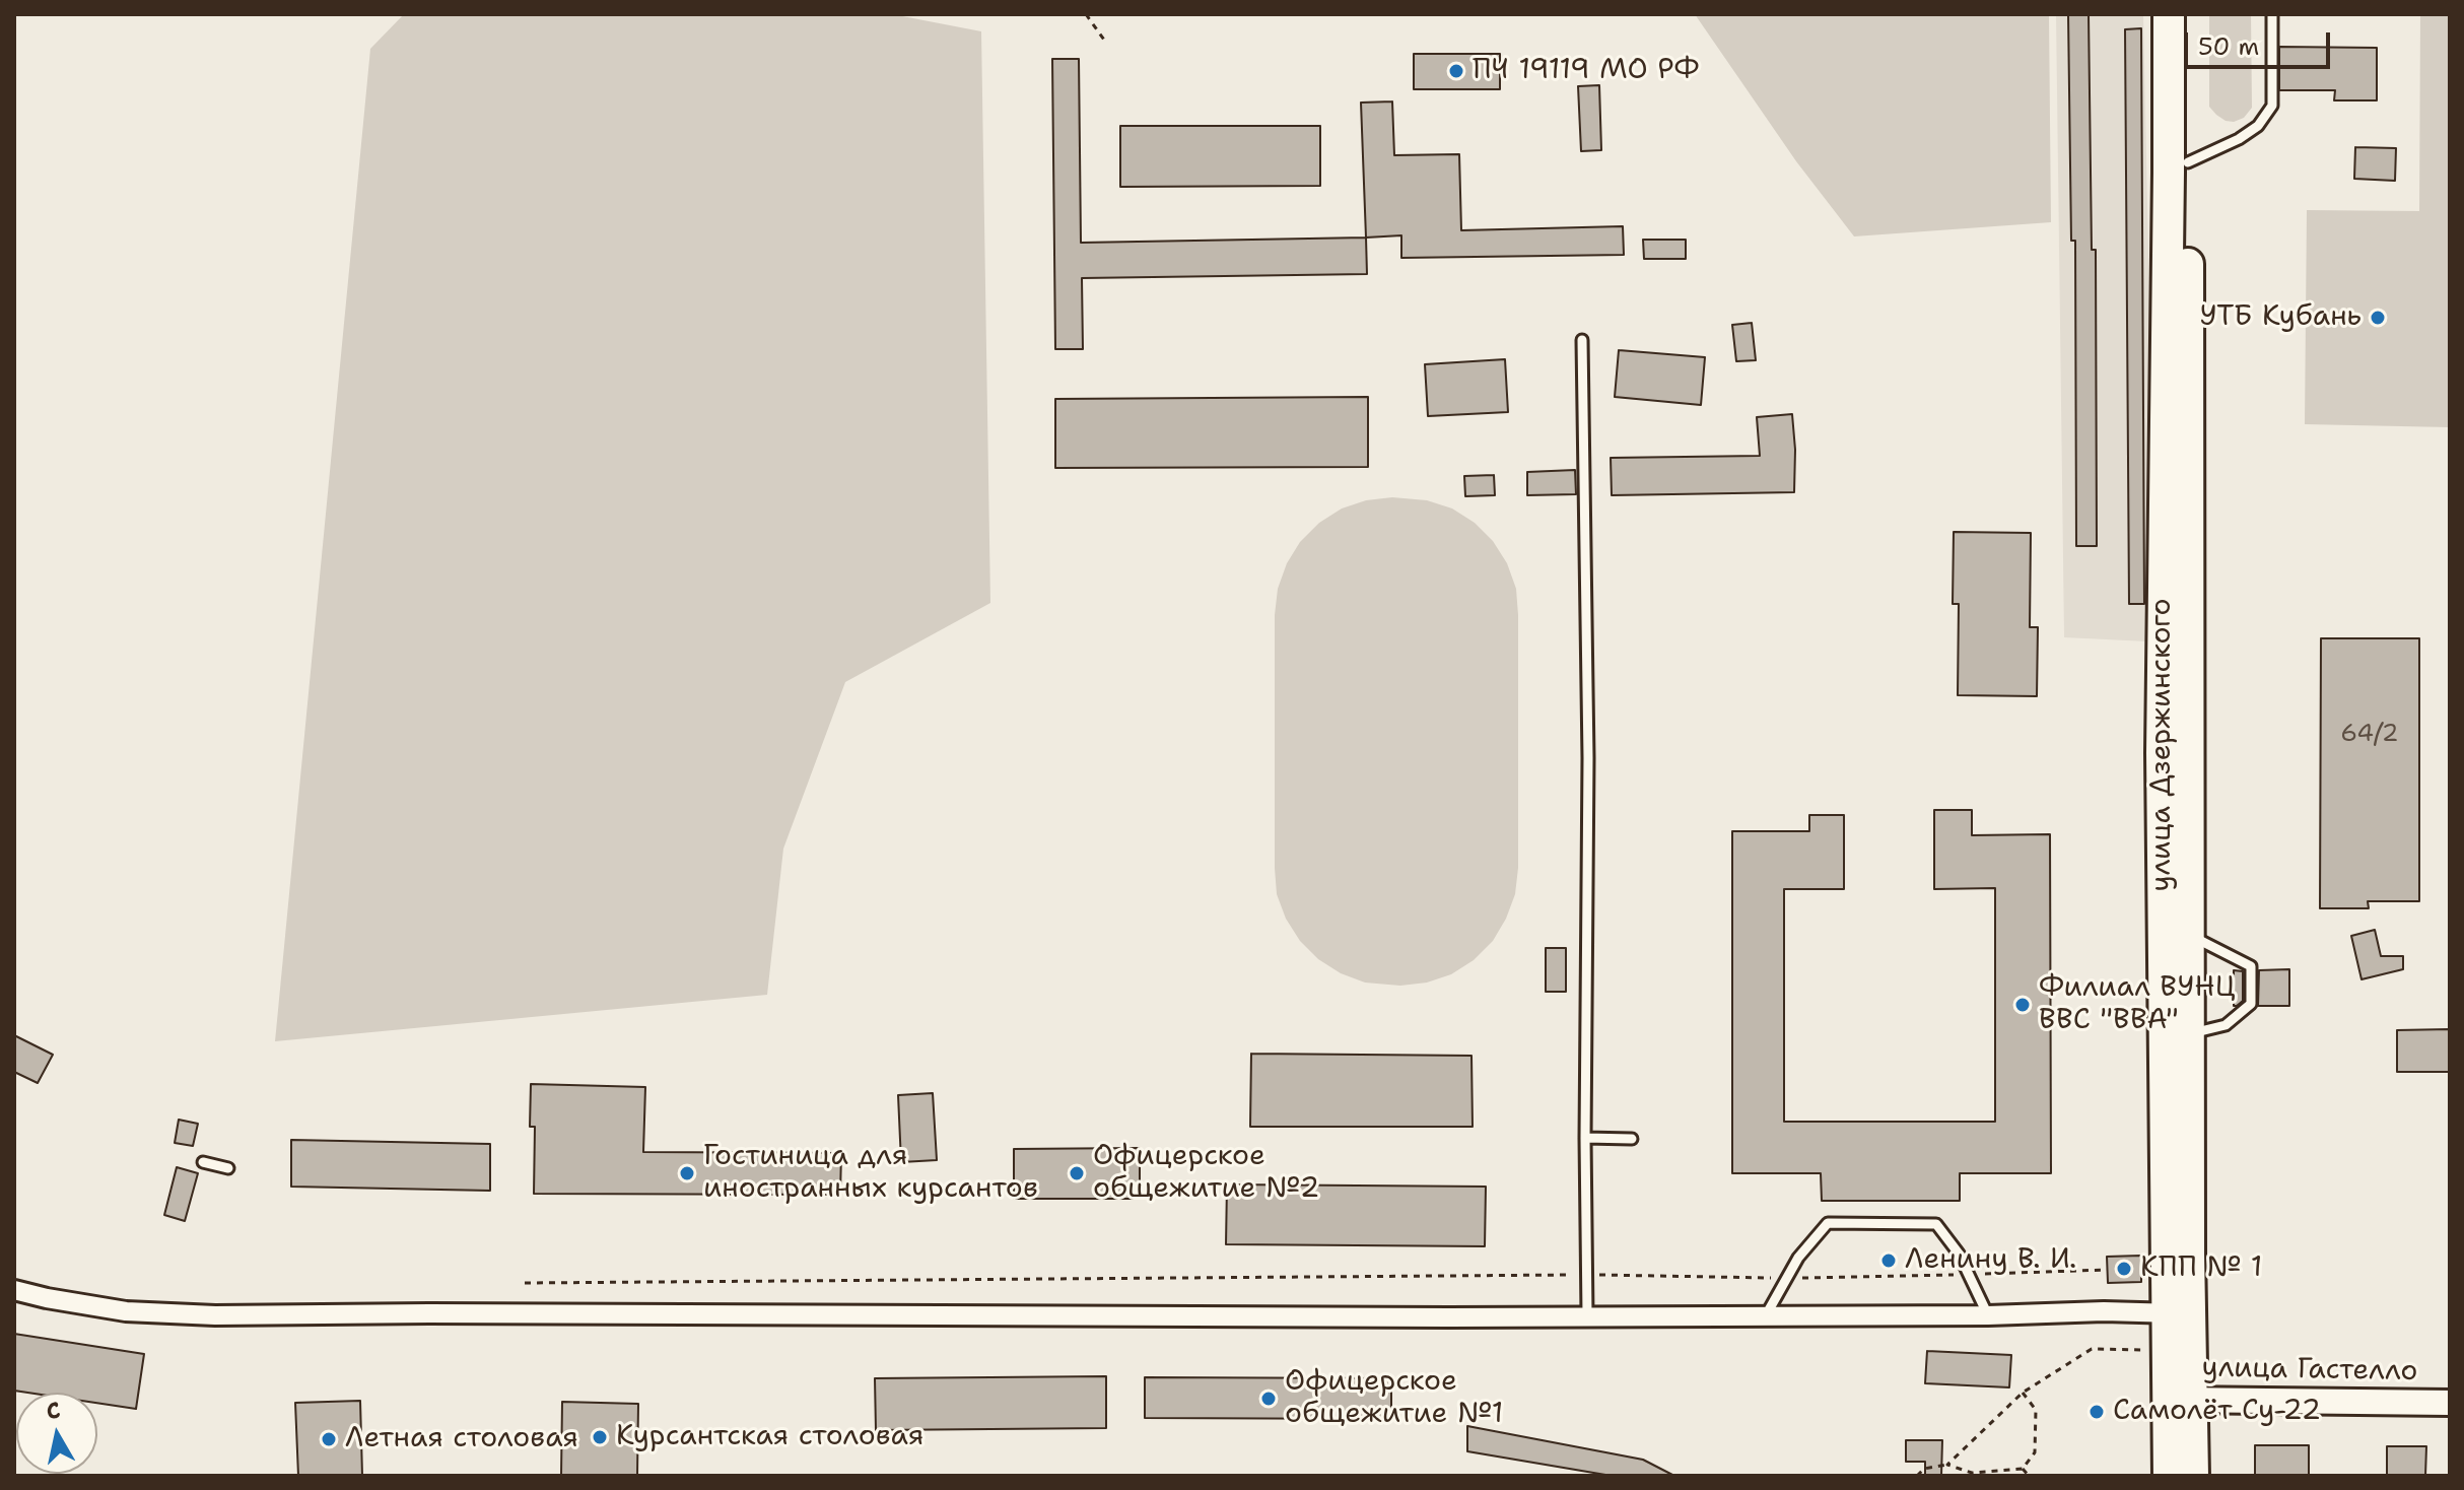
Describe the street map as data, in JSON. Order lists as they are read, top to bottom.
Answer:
{
  "streets": {
    "main road": ["улица Дзержинского"],
    "street": ["улица Гастелло"]
  },
  "crossings": [
    ["улица Дзержинского", "улица Гастелло"]
  ],
  "places": [
    "ПЧ 19119 МО РФ",
    "УТБ Кубань",
    "Филиал ВУНЦ ВВС \"ВВА\"",
    "Гостиница для иностранных курсантов",
    "Офицерское общежитие №2",
    "Ленину В. И.",
    "КПП № 1",
    "Офицерское общежитие №1",
    "Самолёт Су-22",
    "Курсантская столовая",
    "Летная столовая"
  ],
  "house_numbers": ["64/2"],
  "scale_bar": "50 m",
  "north": "top"
}
